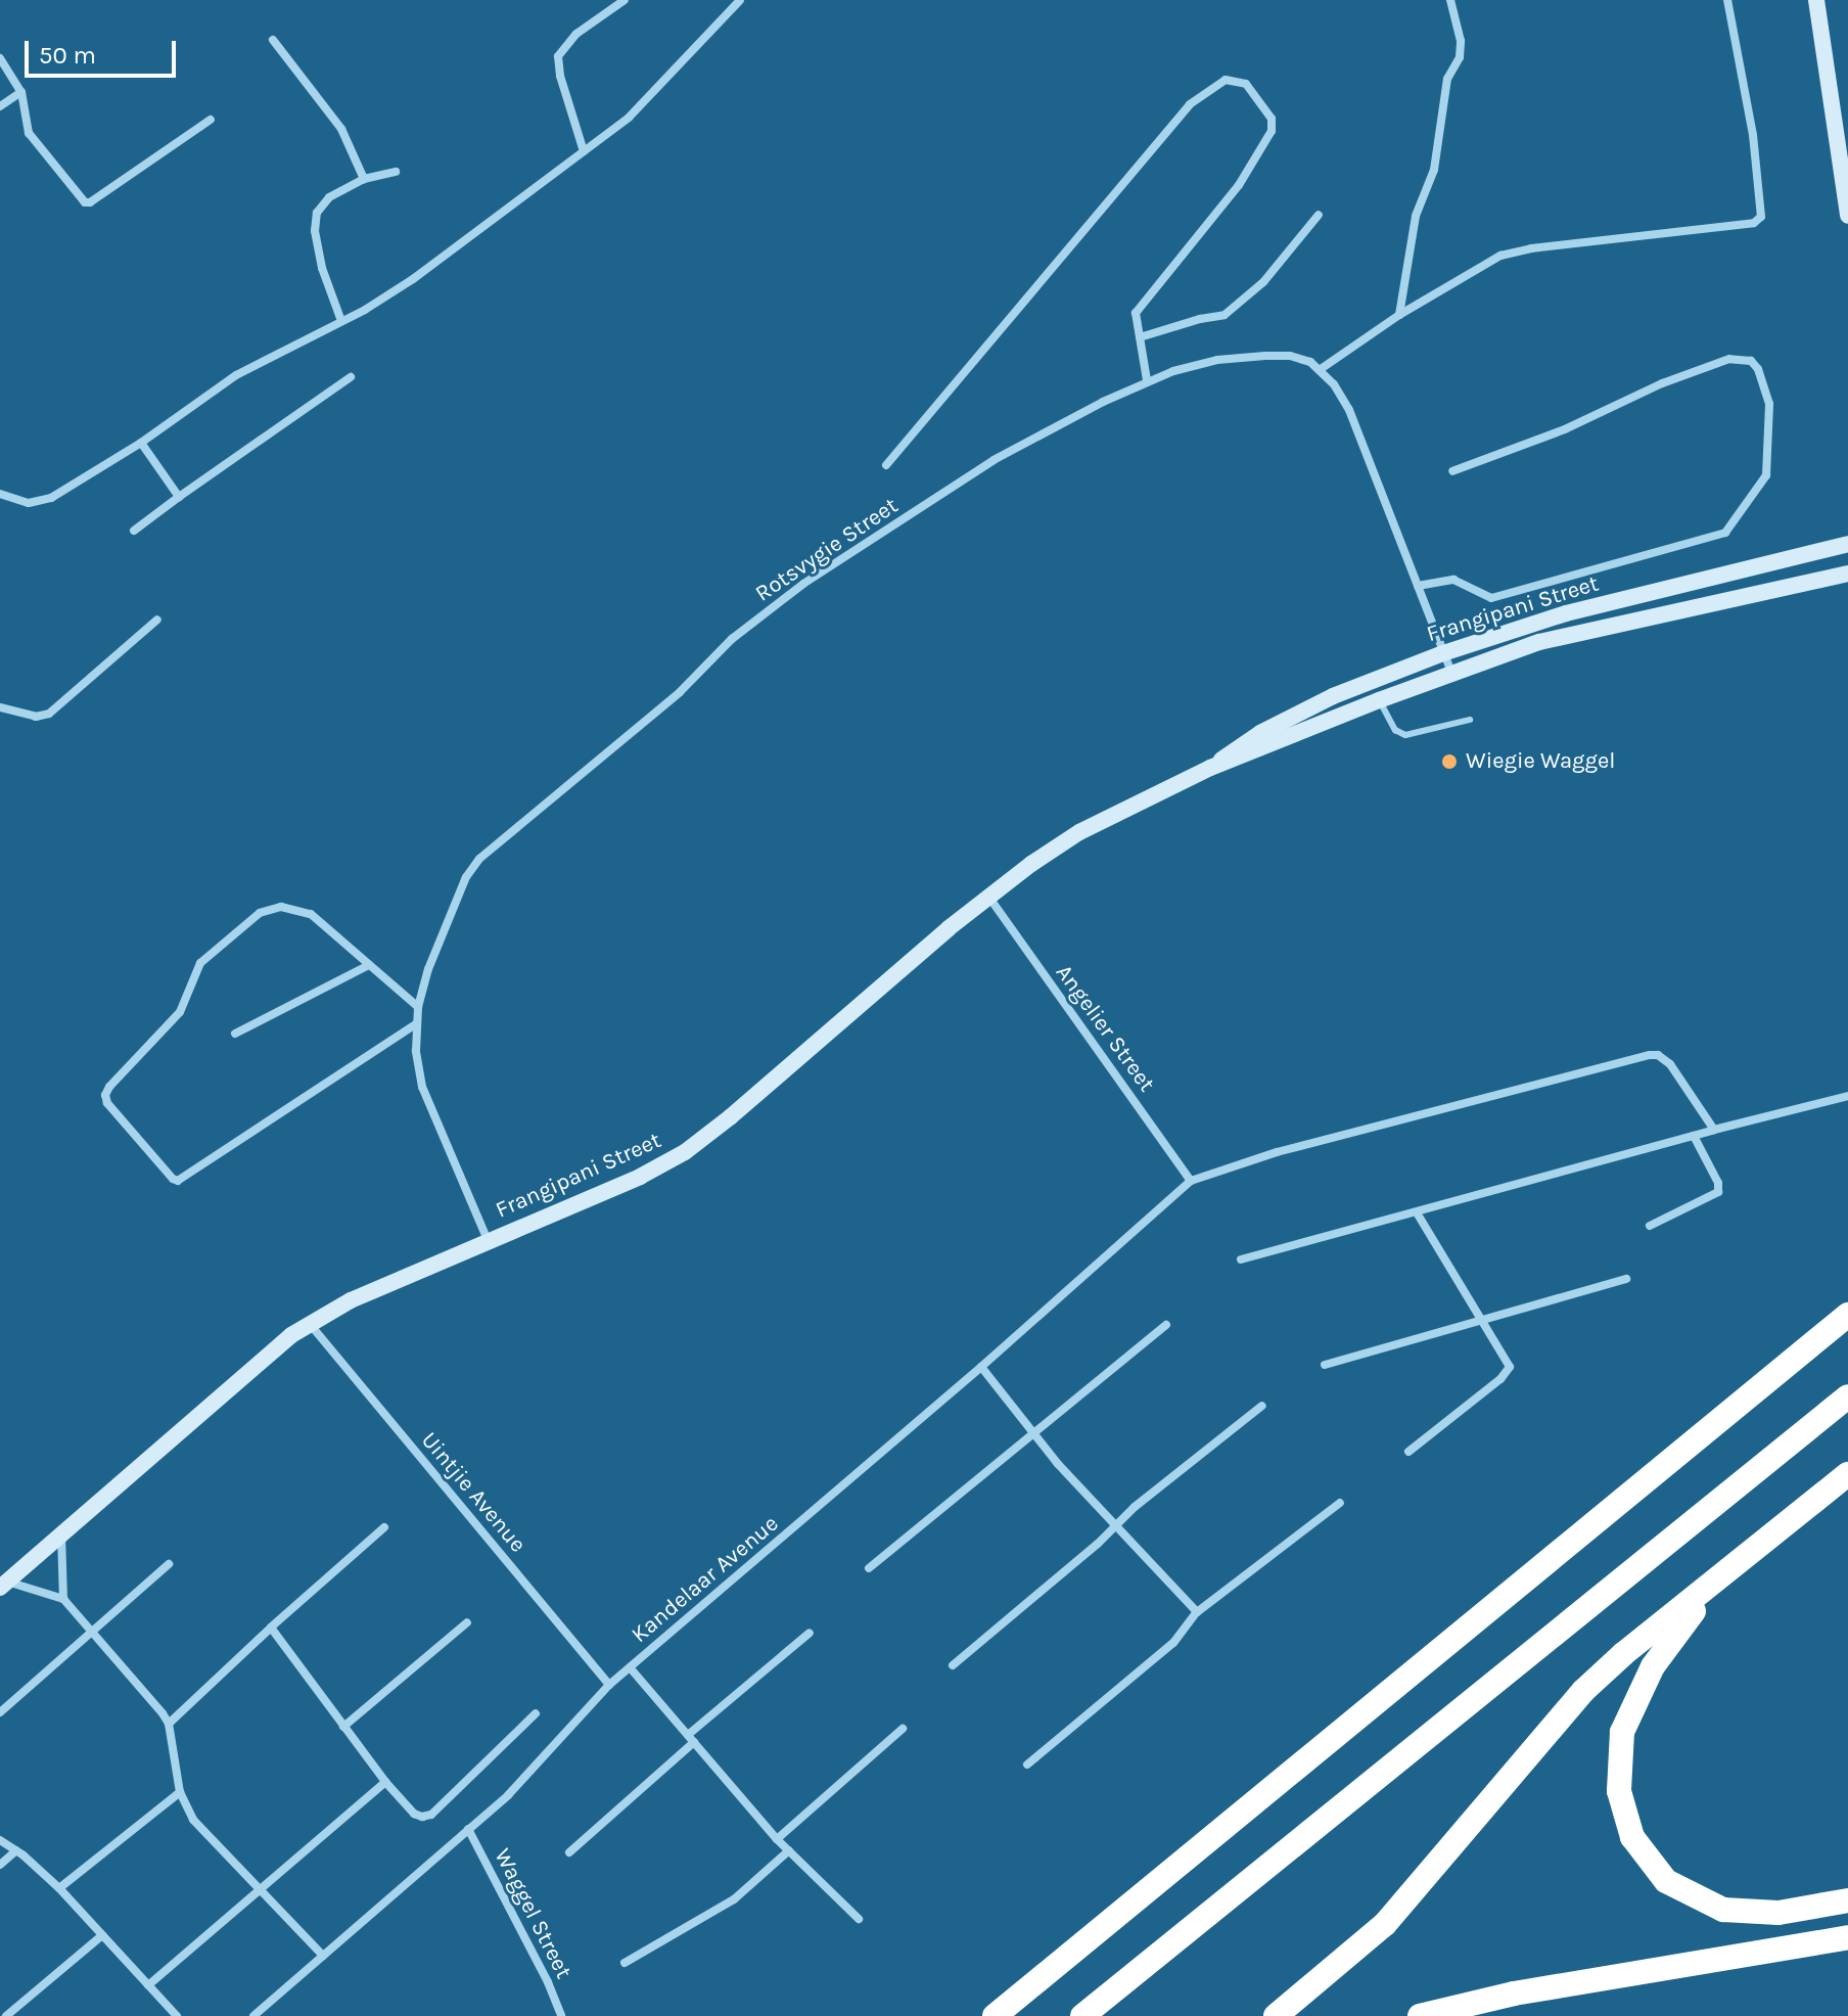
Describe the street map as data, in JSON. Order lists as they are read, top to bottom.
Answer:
{
  "streets": {
    "street": [
      "Rotsvygie Street",
      "Frangipani Street",
      "Angelier Street",
      "Uintjie Avenue",
      "Kandelaar Avenue",
      "Waggel Street"
    ]
  },
  "crossings": [
    ["Rotsvygie Street", "Frangipani Street"],
    ["Frangipani Street", "Angelier Street"],
    ["Frangipani Street", "Uintjie Avenue"],
    ["Angelier Street", "Kandelaar Avenue"],
    ["Uintjie Avenue", "Kandelaar Avenue"],
    ["Kandelaar Avenue", "Waggel Street"]
  ],
  "places": ["Wiegie Waggel"],
  "scale_bar": "50 m"
}
